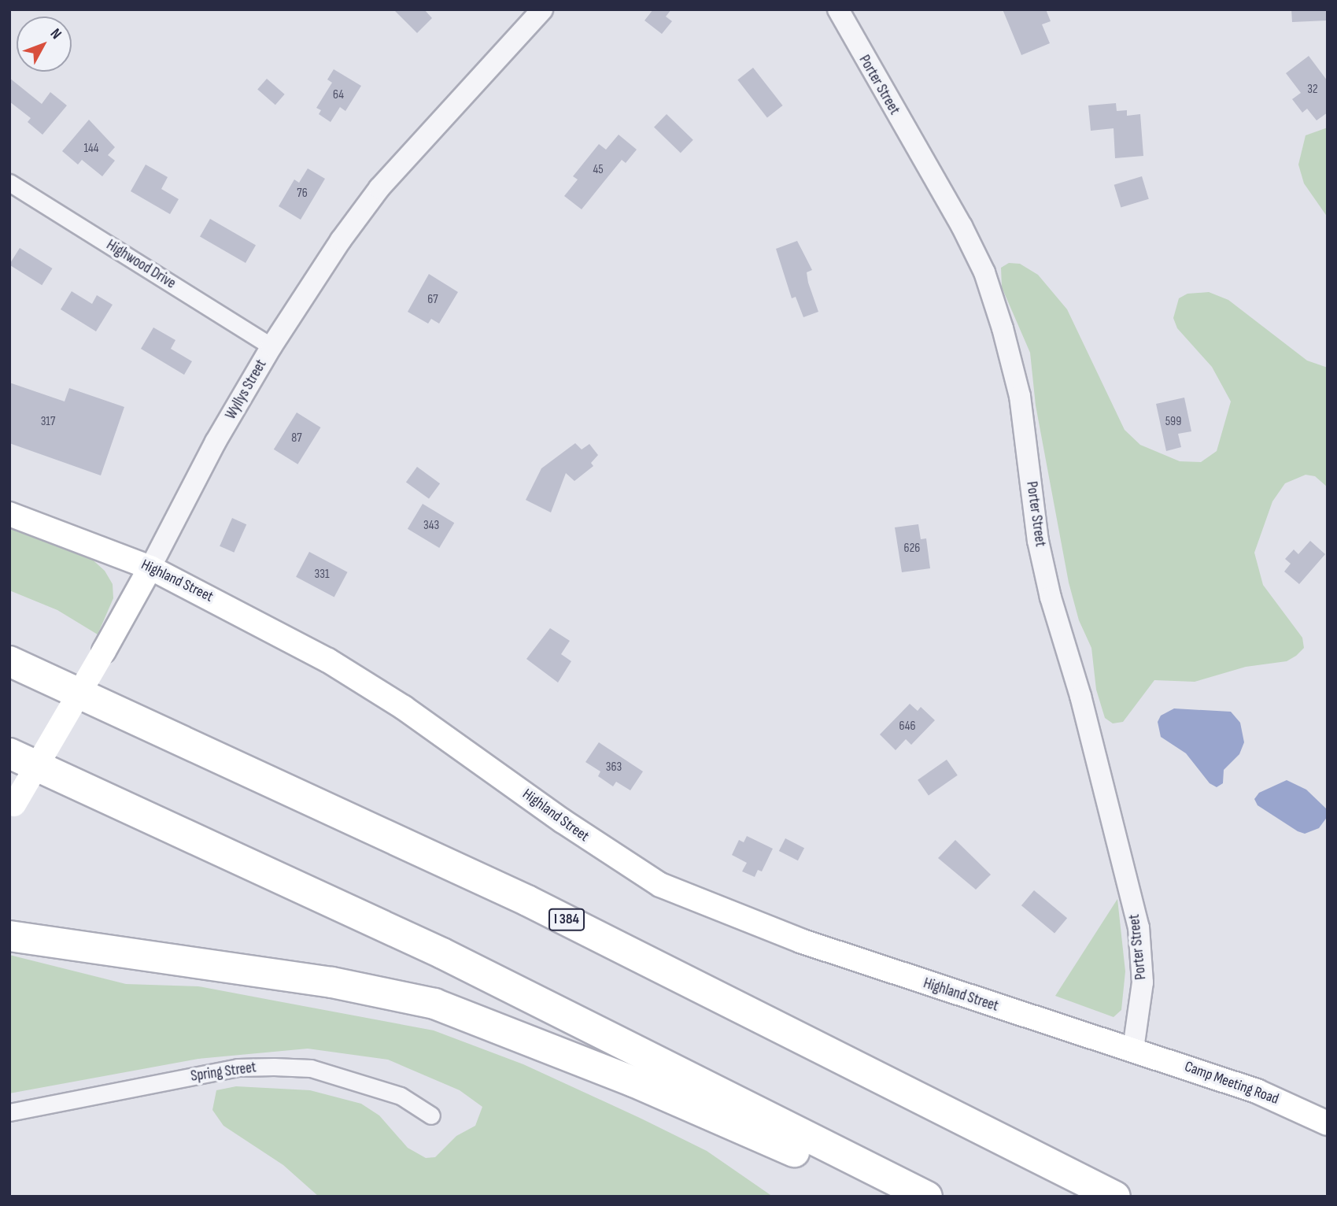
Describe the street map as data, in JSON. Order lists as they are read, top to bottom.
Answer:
{
  "streets": {
    "highway": ["I 384"],
    "main road": ["Wyllys Street", "Highland Street", "Camp Meeting Road"],
    "street": ["Porter Street", "Highwood Drive", "Spring Street"]
  },
  "crossings": [
    ["Porter Street", "Highland Street"],
    ["Porter Street", "Camp Meeting Road"],
    ["Highwood Drive", "Wyllys Street"],
    ["Wyllys Street", "Highland Street"],
    ["Highland Street", "Camp Meeting Road"]
  ],
  "house_numbers": [
    "32",
    "64",
    "144",
    "45",
    "76",
    "67",
    "317",
    "599",
    "87",
    "343",
    "626",
    "331",
    "646",
    "363"
  ],
  "north": "top right"
}
